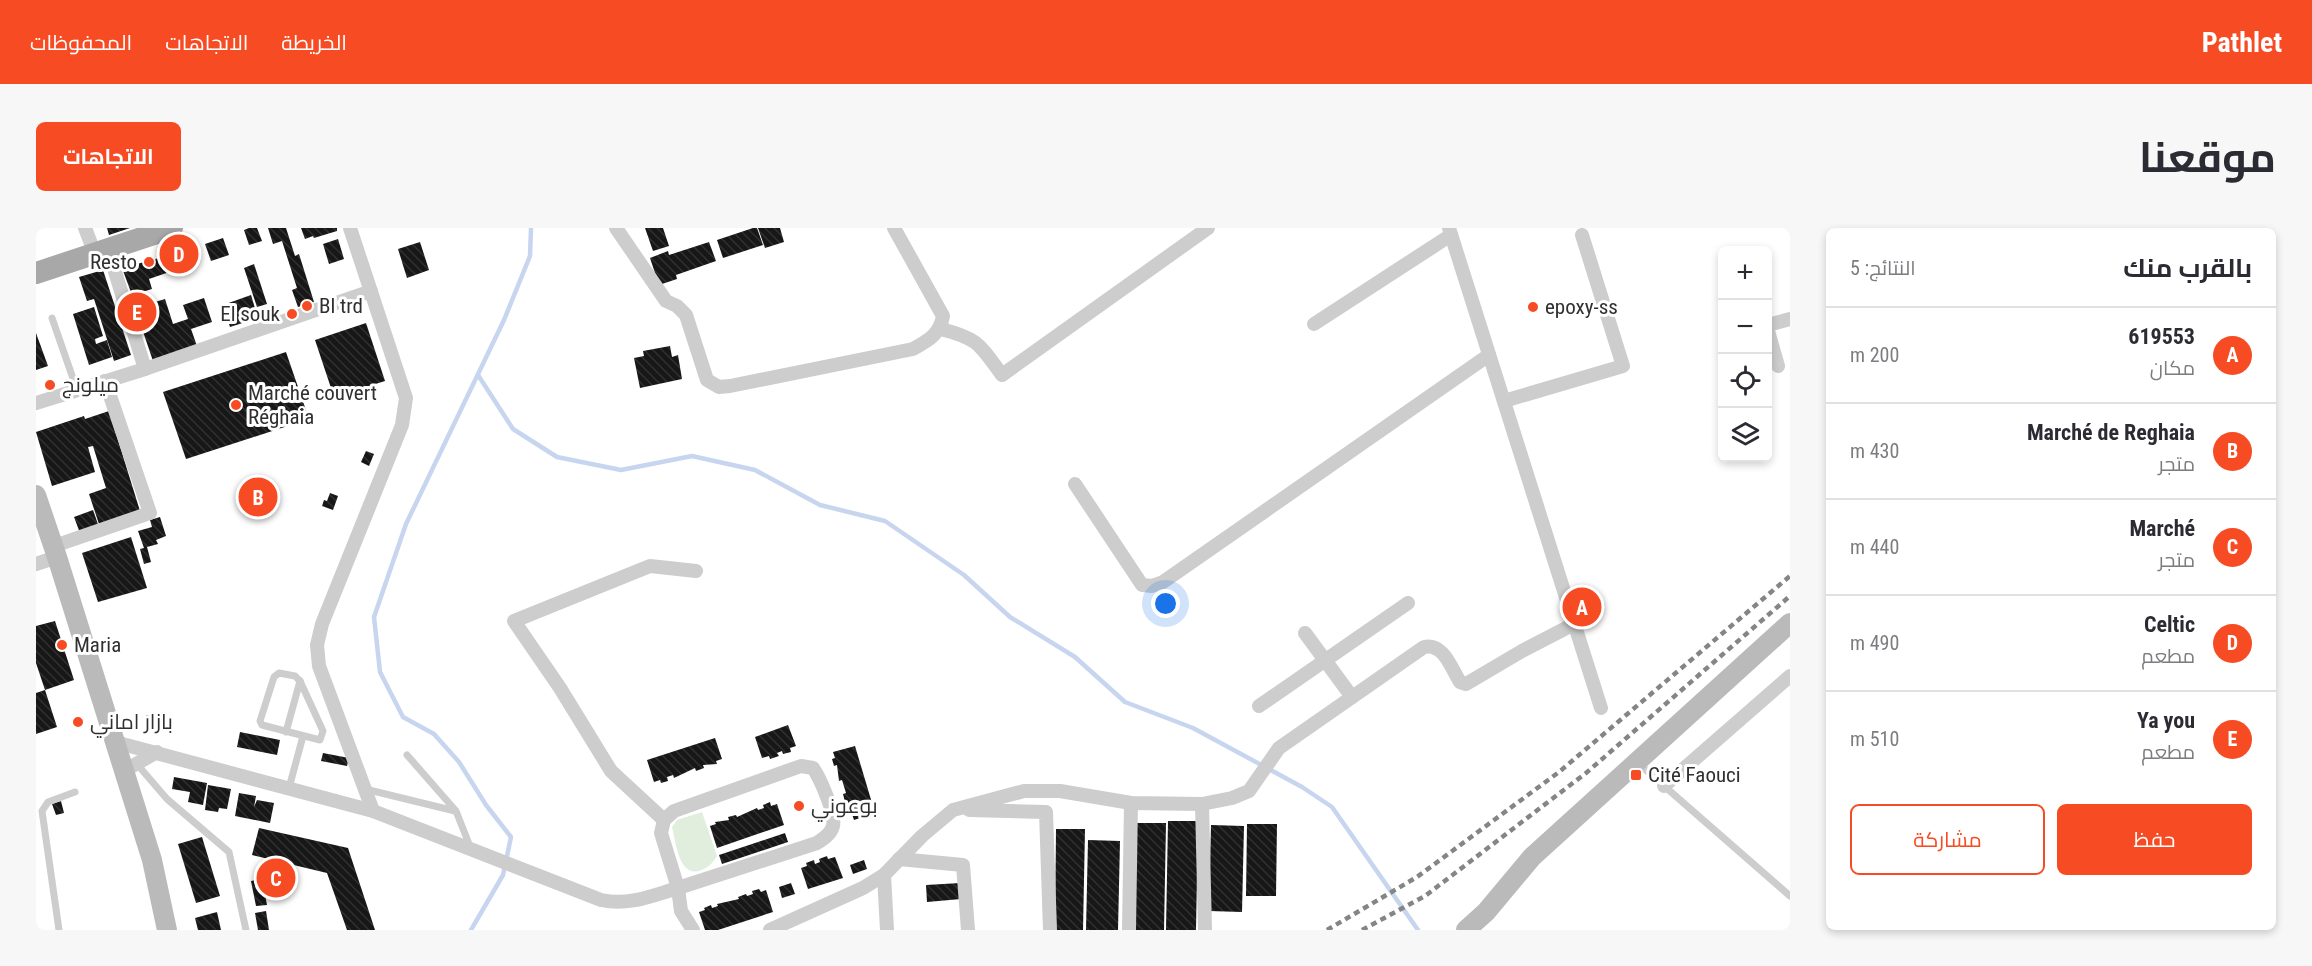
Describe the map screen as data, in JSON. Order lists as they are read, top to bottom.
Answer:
{
  "places": {
    "other": [
      "Resto",
      "Bl trd",
      "epoxy-ss",
      "El souk",
      "ميلونج",
      "Marché couvert Réghaia",
      "Maria",
      "بازار اماني",
      "بوعوني"
    ],
    "transit": ["Cité Faouci"]
  },
  "page": {
    "header": "Pathlet",
    "nav": ["الخريطة", "الاتجاهات", "المحفوظات"],
    "title": "موقعنا",
    "buttons": [
      "الاتجاهات",
      ["حفظ", "مشاركة"]
    ],
    "heading": ["بالقرب منك", "النتائج: 5"],
    "pins": [
      "D",
      "E",
      "B",
      "A",
      "C"
    ],
    "map_buttons": ["+", "−"],
    "list": [
      {
        "mark": "A",
        "name": "619553",
        "note": "مكان",
        "value": "200 m"
      },
      {
        "mark": "B",
        "name": "Marché de Reghaia",
        "note": "متجر",
        "value": "430 m"
      },
      {
        "mark": "C",
        "name": "Marché",
        "note": "متجر",
        "value": "440 m"
      },
      {
        "mark": "D",
        "name": "Celtic",
        "note": "مطعم",
        "value": "490 m"
      },
      {
        "mark": "E",
        "name": "Ya you",
        "note": "مطعم",
        "value": "510 m"
      }
    ]
  }
}
